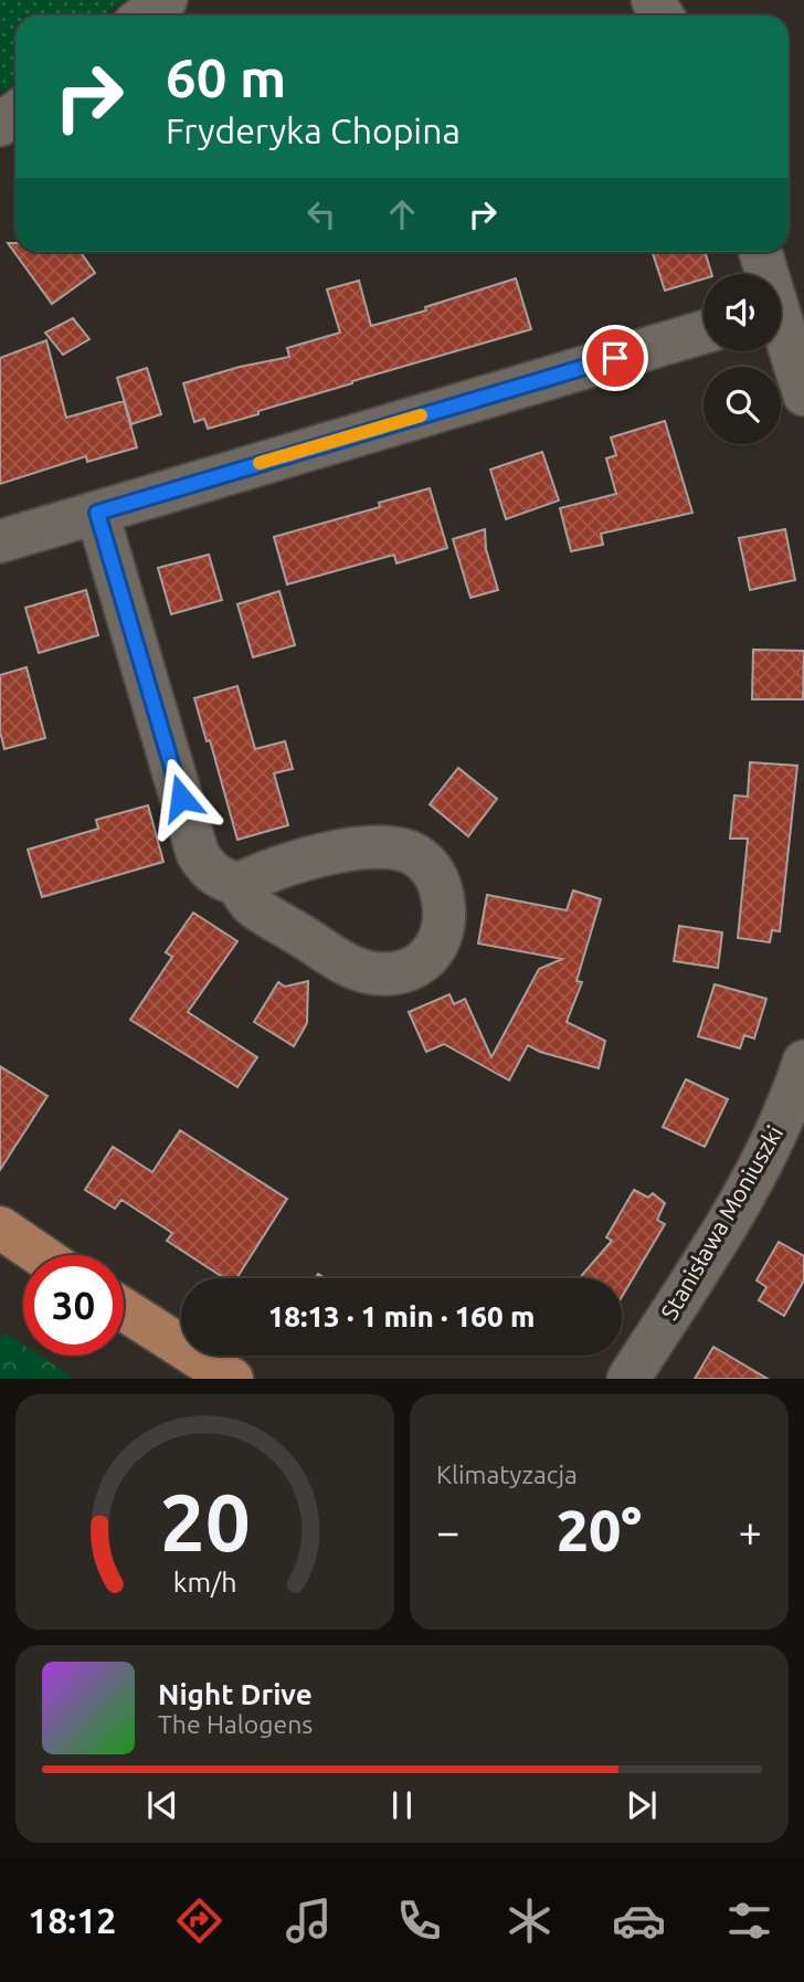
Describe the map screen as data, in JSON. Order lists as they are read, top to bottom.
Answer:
{
  "streets": {
    "street": ["Stanisława Moniuszki"]
  },
  "page": {
    "turn": ["60 m", "Fryderyka Chopina"],
    "limit": "30",
    "trip": "18:13 · 1 min · 160 m",
    "tile": "Klimatyzacja",
    "heat": ["−", "20°", "+"],
    "song": ["Night Drive", "The Halogens"],
    "tabs": "18:12",
    "gauge": ["20", "km/h"]
  }
}
